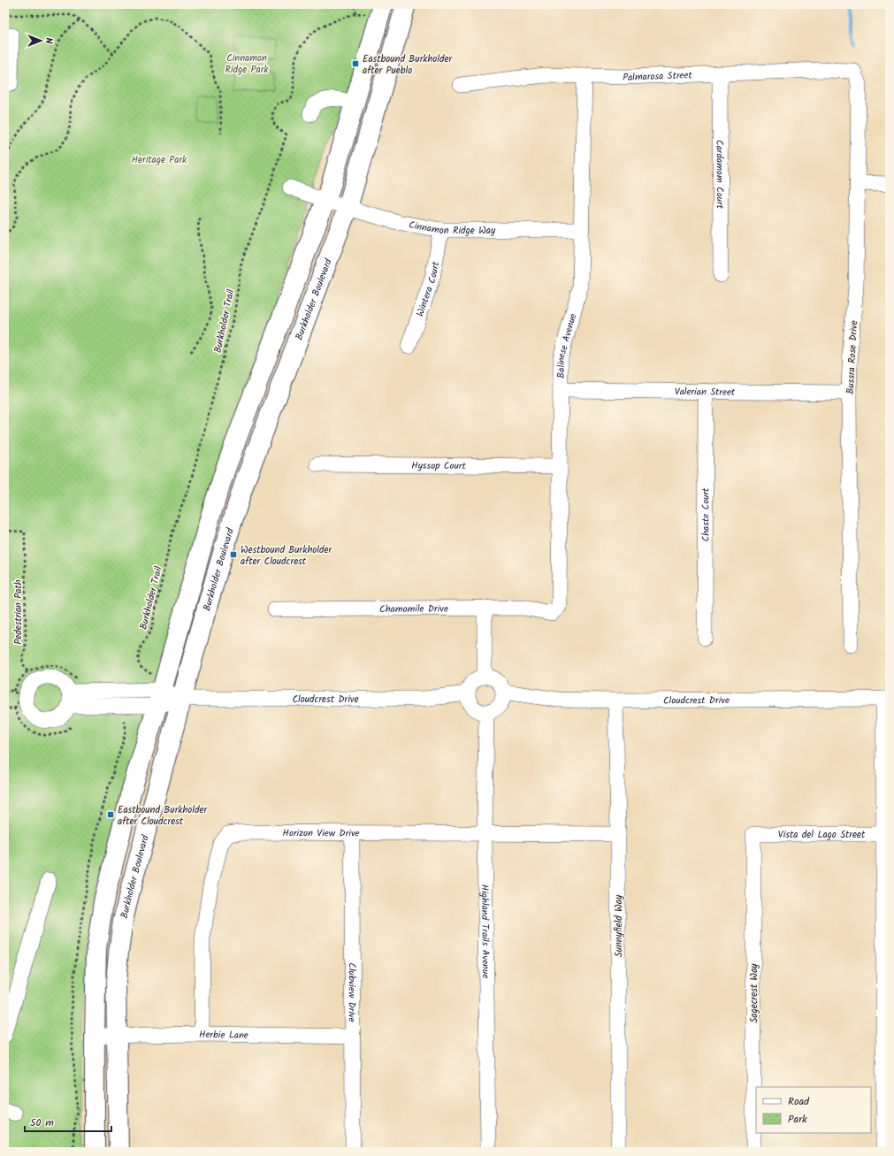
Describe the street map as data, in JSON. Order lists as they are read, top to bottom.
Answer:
{
  "streets": {
    "main road": ["Burkholder Boulevard"],
    "street": [
      "Palmarosa Street",
      "Cardamom Court",
      "Cinnamon Ridge Way",
      "Wintera Court",
      "Balinese Avenue",
      "Bussra Rose Drive",
      "Valerian Street",
      "Hyssop Court",
      "Chaste Court",
      "Chamomile Drive",
      "Cloudcrest Drive",
      "Horizon View Drive",
      "Vista del Lago Street",
      "Sunnyfield Way",
      "Highland Trails Avenue",
      "Clubview Drive",
      "Sagecrest Way",
      "Herbie Lane"
    ],
    "path": ["Burkholder Trail", "Pedestrian Path"]
  },
  "crossings": [
    ["Palmarosa Street", "Cardamom Court"],
    ["Palmarosa Street", "Balinese Avenue"],
    ["Palmarosa Street", "Bussra Rose Drive"],
    ["Cinnamon Ridge Way", "Wintera Court"],
    ["Cinnamon Ridge Way", "Burkholder Boulevard"],
    ["Cinnamon Ridge Way", "Balinese Avenue"],
    ["Burkholder Boulevard", "Cloudcrest Drive"],
    ["Burkholder Boulevard", "Herbie Lane"],
    ["Burkholder Trail", "Cloudcrest Drive"],
    ["Balinese Avenue", "Valerian Street"],
    ["Balinese Avenue", "Hyssop Court"],
    ["Balinese Avenue", "Chamomile Drive"],
    ["Bussra Rose Drive", "Valerian Street"],
    ["Valerian Street", "Chaste Court"],
    ["Cloudcrest Drive", "Sunnyfield Way"],
    ["Cloudcrest Drive", "Highland Trails Avenue"],
    ["Horizon View Drive", "Sunnyfield Way"],
    ["Horizon View Drive", "Highland Trails Avenue"],
    ["Horizon View Drive", "Clubview Drive"],
    ["Horizon View Drive", "Herbie Lane"],
    ["Vista del Lago Street", "Sagecrest Way"],
    ["Clubview Drive", "Herbie Lane"]
  ],
  "parks": ["Cinnamon Ridge Park", "Heritage Park"],
  "places": {
    "transit": ["Eastbound Burkholder after Pueblo", "Westbound Burkholder after Cloudcrest", "Eastbound Burkholder after Cloudcrest"]
  },
  "legend": ["Road", "Park"],
  "scale_bar": "50 m",
  "north": "right"
}
